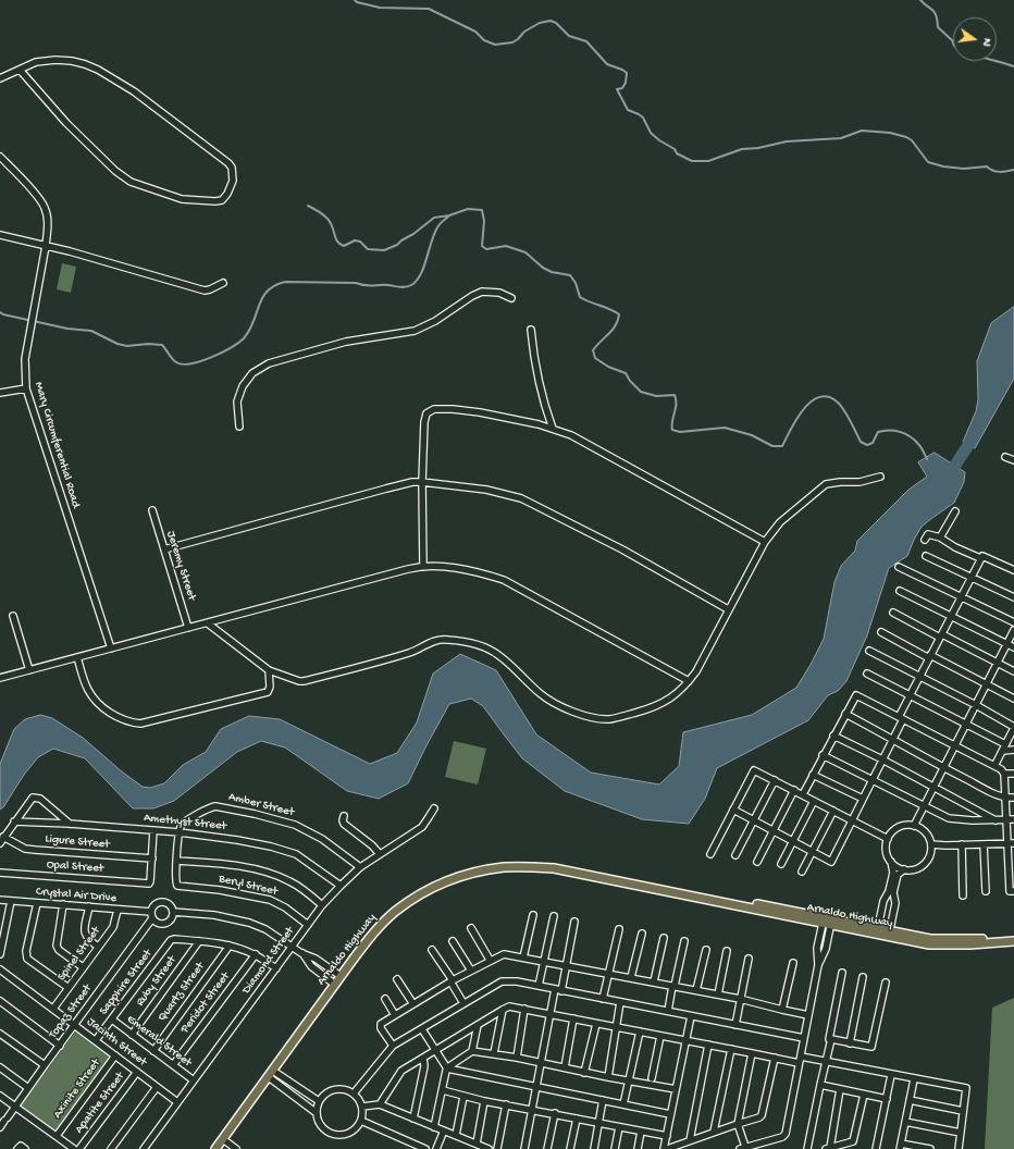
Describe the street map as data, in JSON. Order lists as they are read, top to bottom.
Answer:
{
  "streets": {
    "main road": ["Arnaldo Highway"],
    "street": [
      "Mary Circumferential Road",
      "Jeremy Street",
      "Amber Street",
      "Amethyst Street",
      "Ligure Street",
      "Opal Street",
      "Beryl Street",
      "Crystal Air Drive",
      "Spinel Street",
      "Diamond Street",
      "Ruby Street",
      "Sapphire Street",
      "Quartz Street",
      "Peridot Street",
      "Topaz Street",
      "Emerald Street",
      "Jacinth Street",
      "Axinite Street",
      "Apatite Street"
    ]
  },
  "crossings": [
    ["Amber Street", "Amethyst Street"],
    ["Amber Street", "Diamond Street"],
    ["Amethyst Street", "Diamond Street"],
    ["Ligure Street", "Opal Street"],
    ["Beryl Street", "Diamond Street"],
    ["Crystal Air Drive", "Spinel Street"],
    ["Crystal Air Drive", "Topaz Street"],
    ["Spinel Street", "Jacinth Street"],
    ["Diamond Street", "Emerald Street"],
    ["Diamond Street", "Jacinth Street"],
    ["Ruby Street", "Sapphire Street"],
    ["Ruby Street", "Emerald Street"],
    ["Sapphire Street", "Emerald Street"],
    ["Sapphire Street", "Jacinth Street"],
    ["Quartz Street", "Emerald Street"],
    ["Peridot Street", "Emerald Street"],
    ["Topaz Street", "Jacinth Street"],
    ["Jacinth Street", "Axinite Street"],
    ["Jacinth Street", "Apatite Street"]
  ],
  "north": "right"
}
